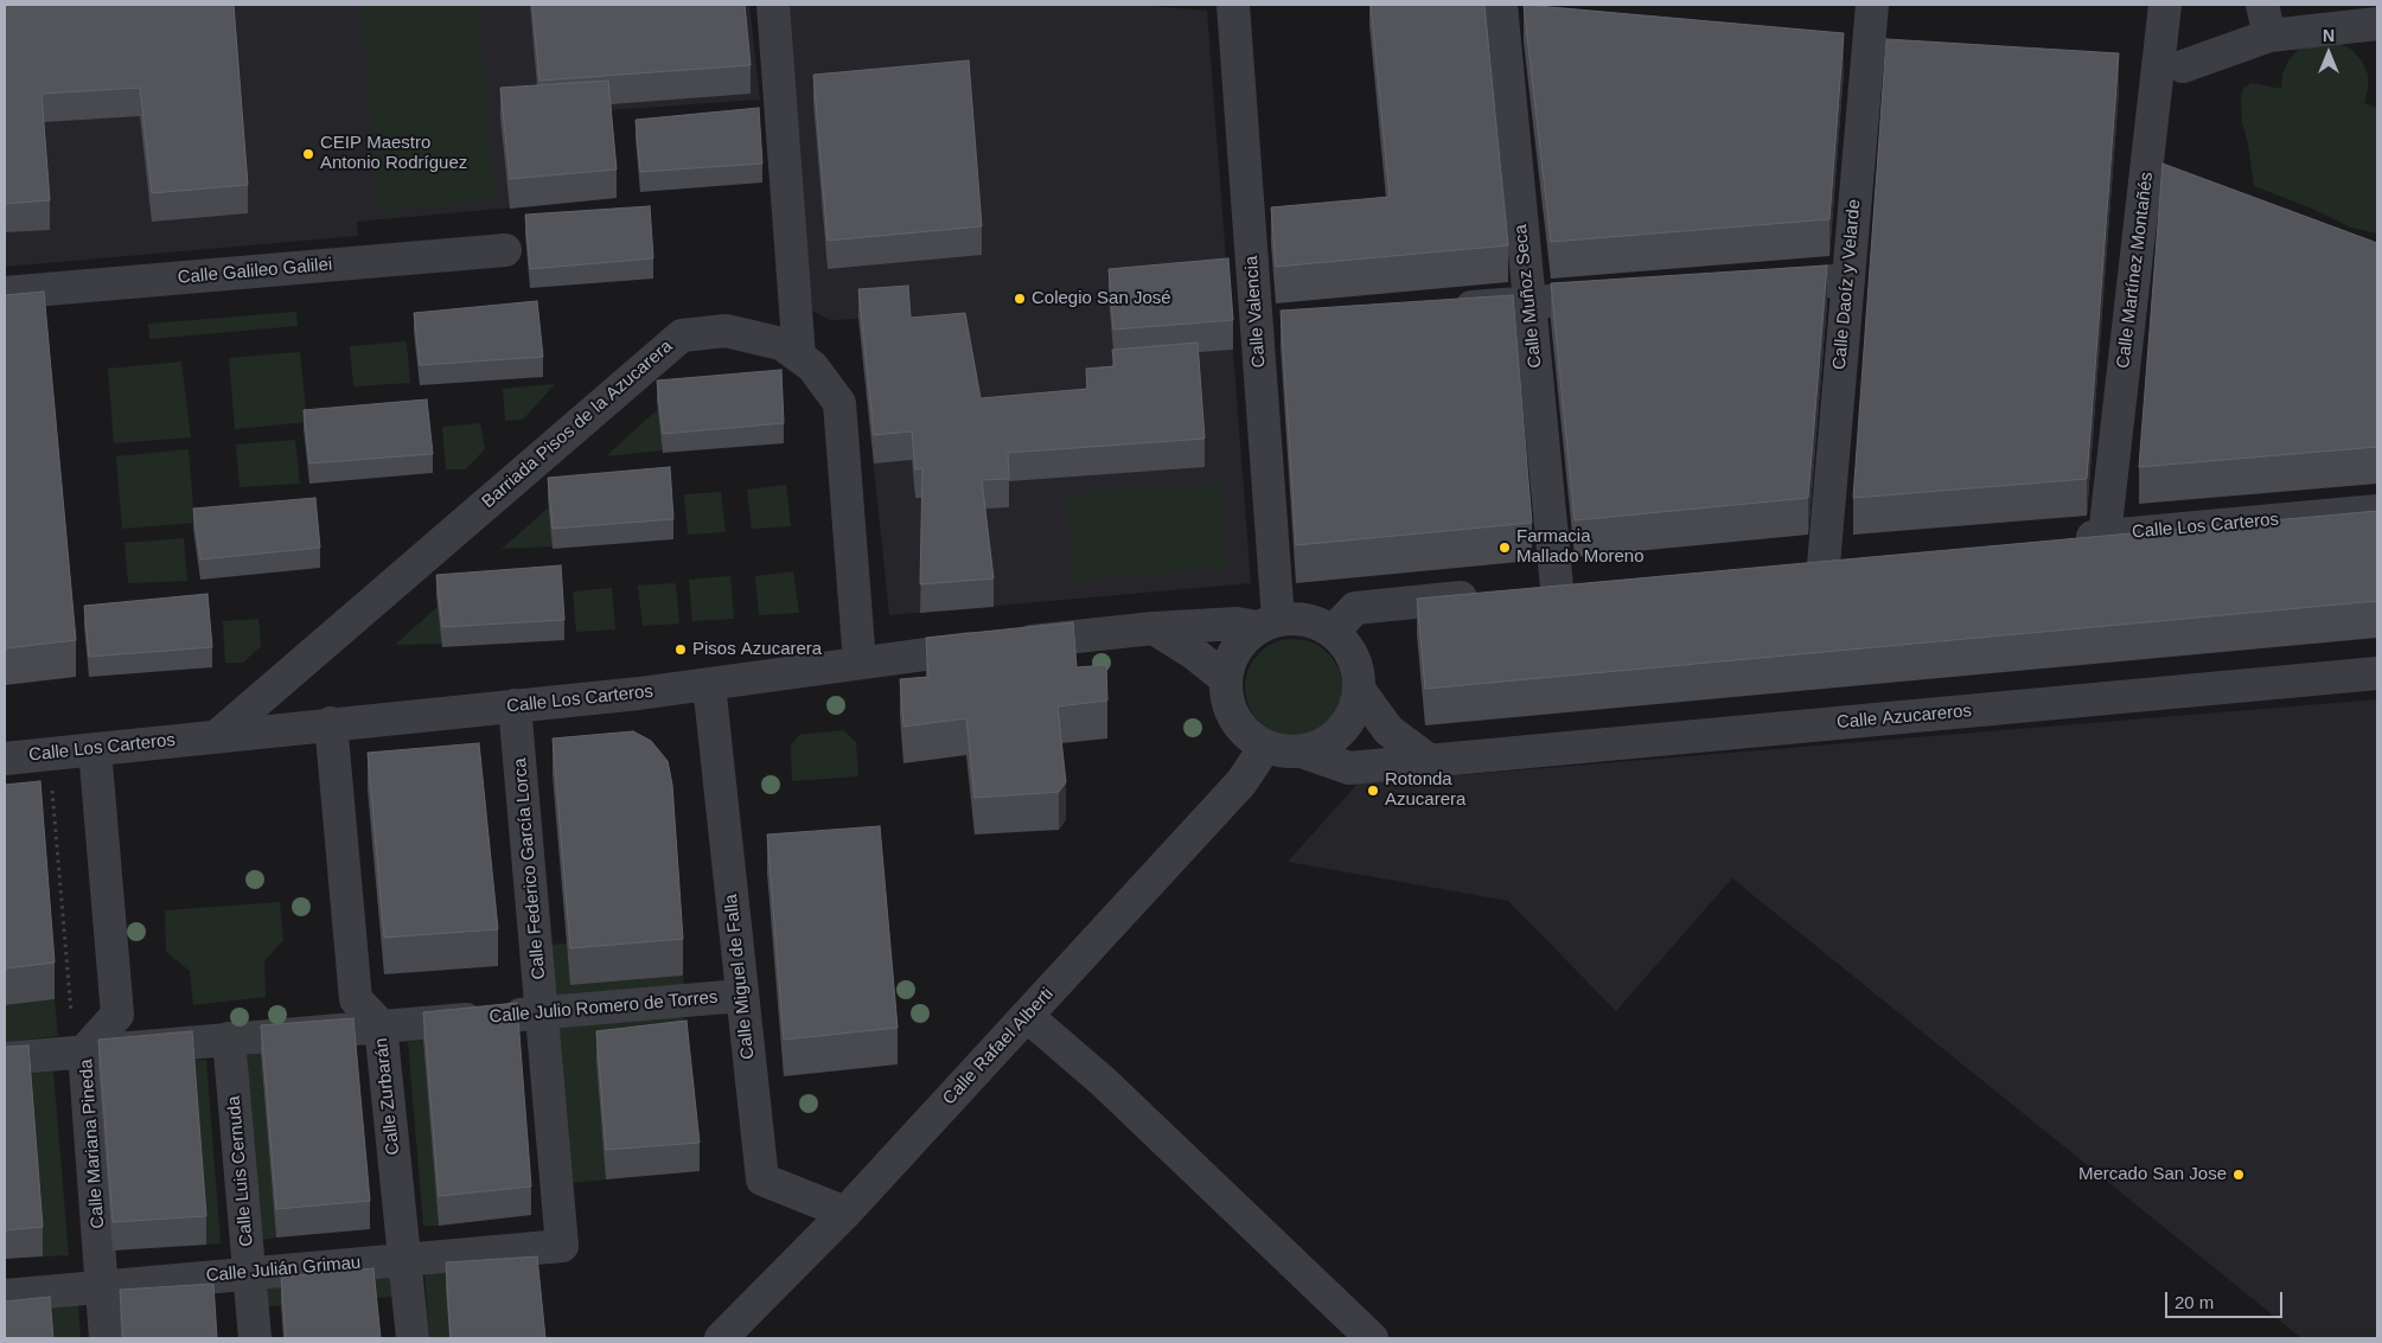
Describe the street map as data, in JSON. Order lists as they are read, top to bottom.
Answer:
{
  "streets": {
    "street": [
      "Calle Martínez Montañés",
      "Calle Galileo Galilei",
      "Calle Daoíz y Velarde",
      "Calle Muñoz Seca",
      "Calle Valencia",
      "Barriada Pisos de la Azucarera",
      "Calle Los Carteros",
      "Calle Azucareros",
      "Calle Federico García Lorca",
      "Calle Miguel de Falla",
      "Calle Julio Romero de Torres",
      "Calle Rafael Alberti",
      "Calle Zurbarán",
      "Calle Mariana Pineda",
      "Calle Luis Cernuda",
      "Calle Julián Grimau"
    ]
  },
  "crossings": [
    ["Calle Martínez Montañés", "Calle Los Carteros"],
    ["Calle Valencia", "Calle Los Carteros"],
    ["Calle Valencia", "Calle Azucareros"],
    ["Calle Valencia", "Calle Rafael Alberti"],
    ["Barriada Pisos de la Azucarera", "Calle Los Carteros"],
    ["Calle Los Carteros", "Calle Azucareros"],
    ["Calle Los Carteros", "Calle Federico García Lorca"],
    ["Calle Los Carteros", "Calle Miguel de Falla"],
    ["Calle Los Carteros", "Calle Rafael Alberti"],
    ["Calle Los Carteros", "Calle Zurbarán"],
    ["Calle Los Carteros", "Calle Mariana Pineda"],
    ["Calle Azucareros", "Calle Rafael Alberti"],
    ["Calle Federico García Lorca", "Calle Julio Romero de Torres"],
    ["Calle Federico García Lorca", "Calle Julián Grimau"],
    ["Calle Miguel de Falla", "Calle Julio Romero de Torres"],
    ["Calle Miguel de Falla", "Calle Rafael Alberti"],
    ["Calle Julio Romero de Torres", "Calle Zurbarán"],
    ["Calle Julio Romero de Torres", "Calle Mariana Pineda"],
    ["Calle Julio Romero de Torres", "Calle Luis Cernuda"],
    ["Calle Zurbarán", "Calle Julián Grimau"],
    ["Calle Mariana Pineda", "Calle Julián Grimau"],
    ["Calle Luis Cernuda", "Calle Julián Grimau"]
  ],
  "places": [
    "CEIP Maestro Antonio Rodríguez",
    "Colegio San José",
    "Farmacia Mallado Moreno",
    "Pisos Azucarera",
    "Rotonda Azucarera",
    "Mercado San Jose"
  ],
  "scale_bar": "20 m",
  "north": "top"
}
